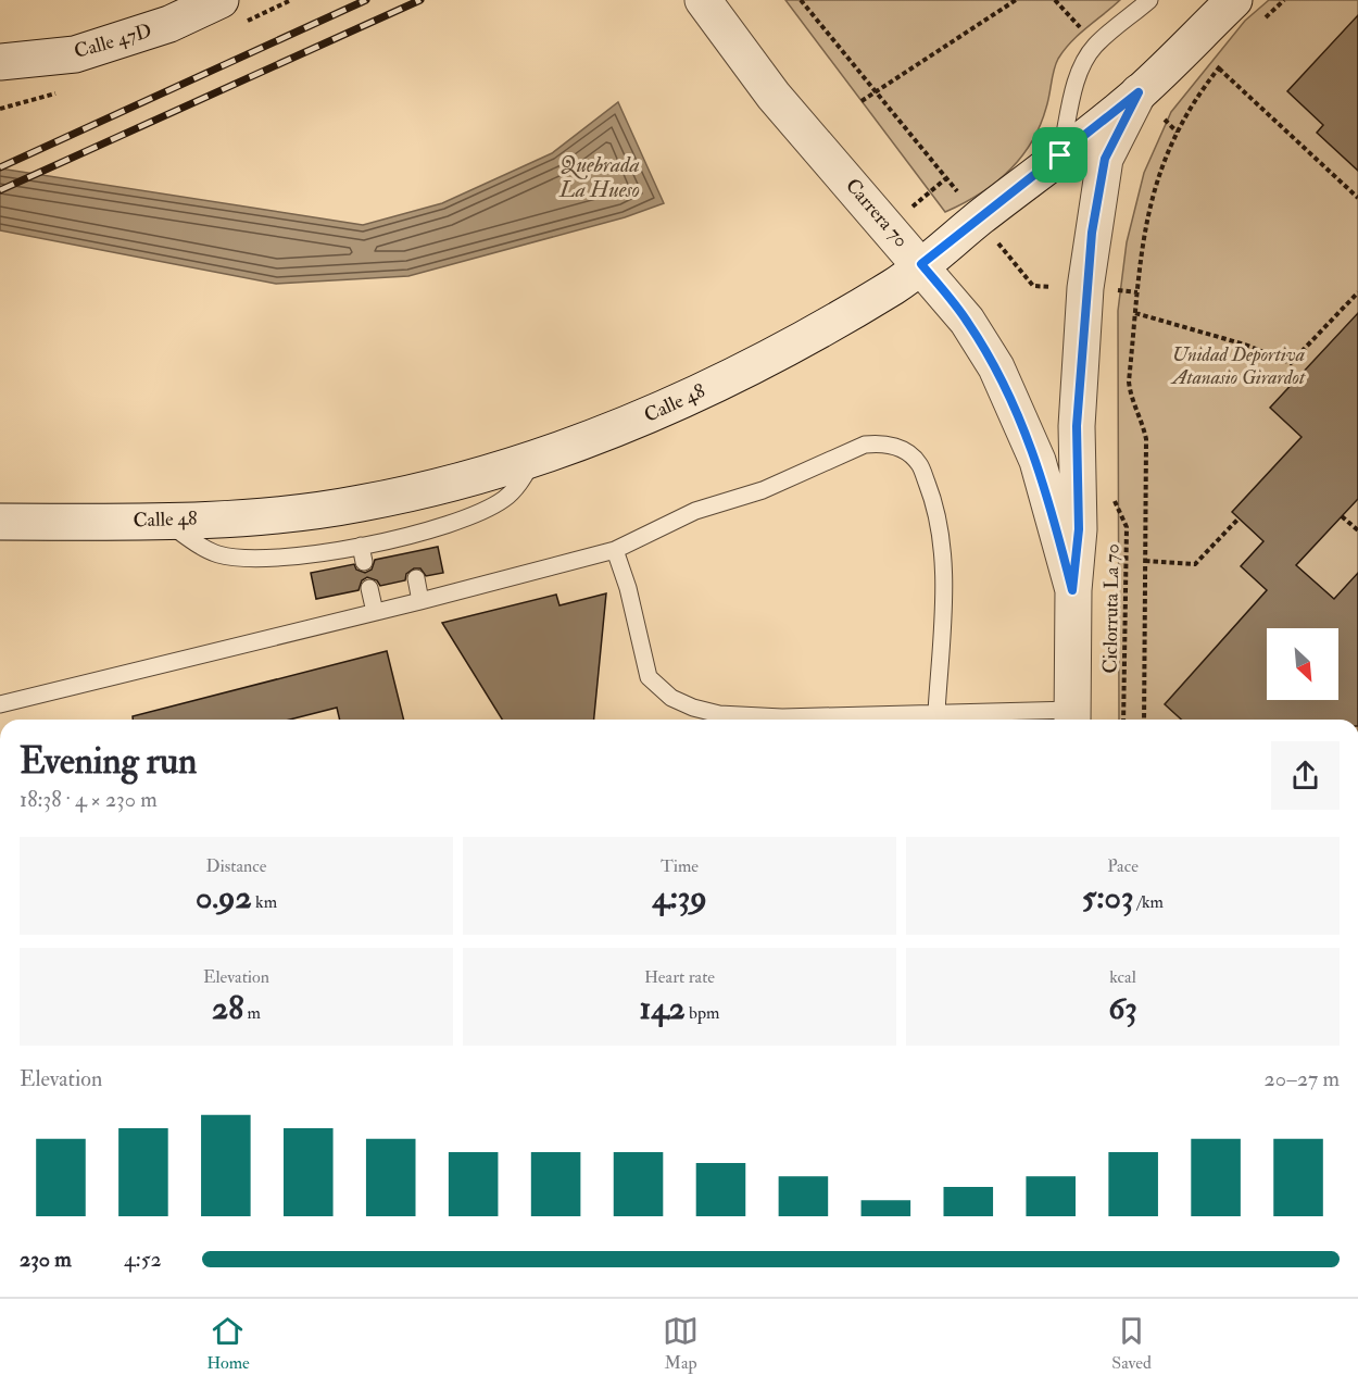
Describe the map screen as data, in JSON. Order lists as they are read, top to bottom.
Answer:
{
  "streets": {
    "main road": ["Calle 47D", "Carrera 70", "Calle 48"],
    "path": ["Ciclorruta La 70"]
  },
  "crossings": [
    ["Carrera 70", "Calle 48"]
  ],
  "water": ["Quebrada La Hueso"],
  "parks": ["Unidad Deportiva Atanasio Girardot"],
  "north": "bottom right",
  "page": {
    "heading": ["Evening run", "18:38 · 4 × 230 m"],
    "stats": [
      ["Distance", "0.92 km"],
      ["Time", "4:39"],
      ["Pace", "5:03 /km"],
      ["Elevation", "28 m"],
      ["Heart rate", "142 bpm"],
      ["kcal", "63"]
    ],
    "chart": ["Elevation", "20–27 m"],
    "list": [
      {
        "name": "230 m",
        "note": "4:52"
      }
    ],
    "tabs": ["Home", "Map", "Saved"]
  }
}
